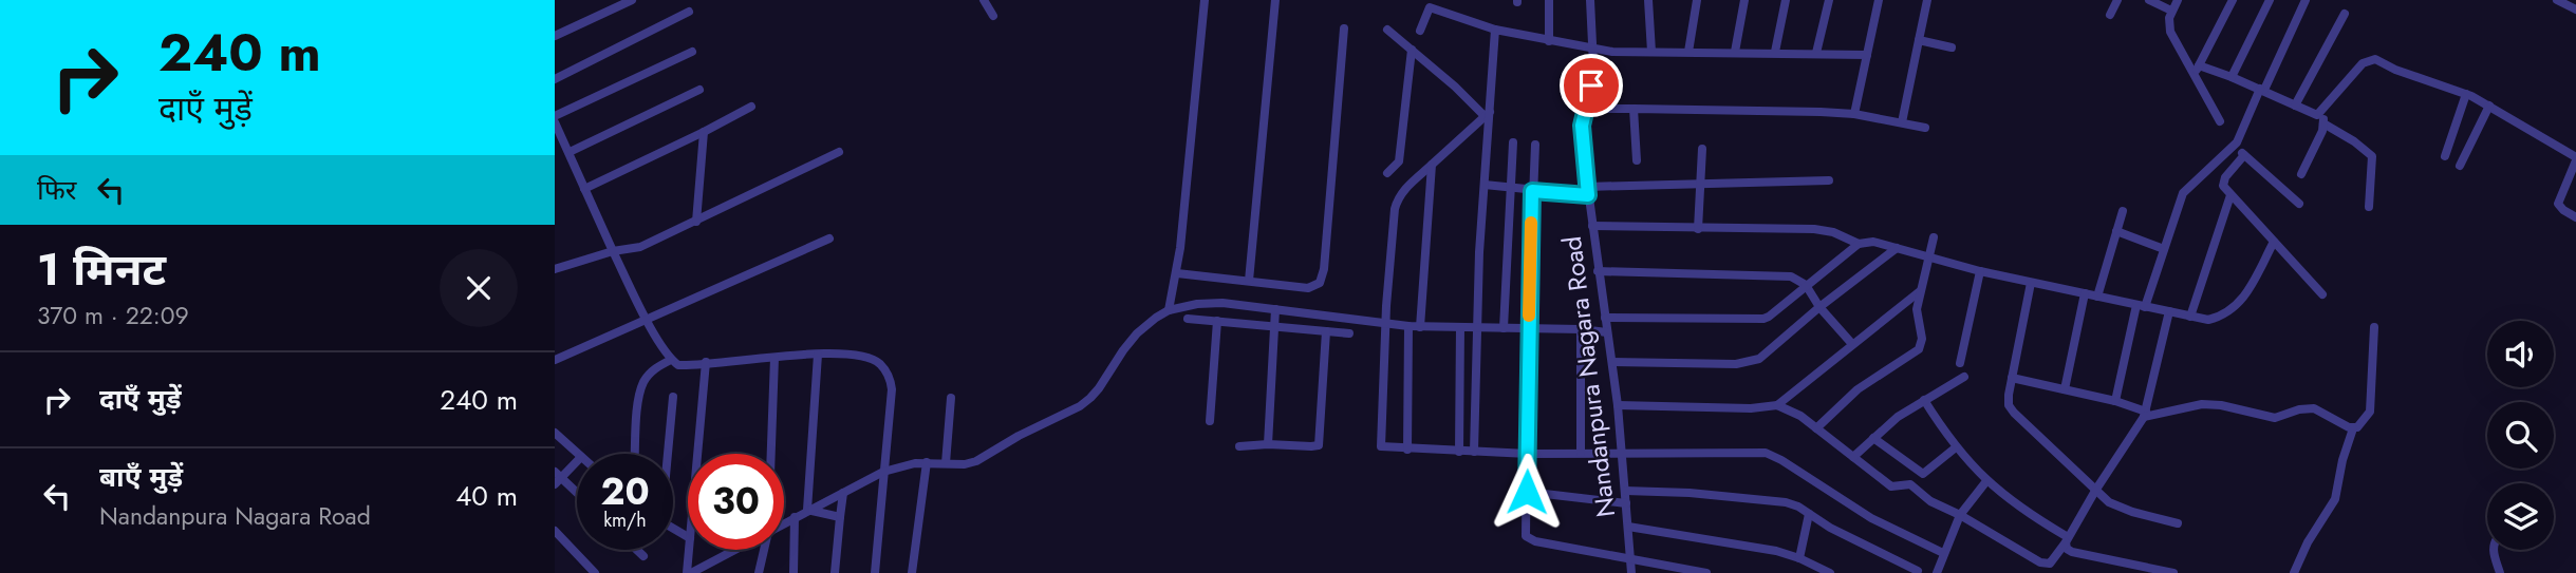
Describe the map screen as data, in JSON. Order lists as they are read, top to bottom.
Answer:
{
  "streets": {
    "street": ["Nandanpura Nagara Road"]
  },
  "page": {
    "turn": ["240 m", "दाएँ मुड़ें"],
    "then": "फिर",
    "heading": ["1 मिनट", "370 m · 22:09"],
    "list": [
      {
        "name": "दाएँ मुड़ें",
        "value": "240 m"
      },
      {
        "name": "बाएँ मुड़ें",
        "note": "Nandanpura Nagara Road",
        "value": "40 m"
      }
    ],
    "speed": "20 km/h",
    "limit": "30"
  }
}
